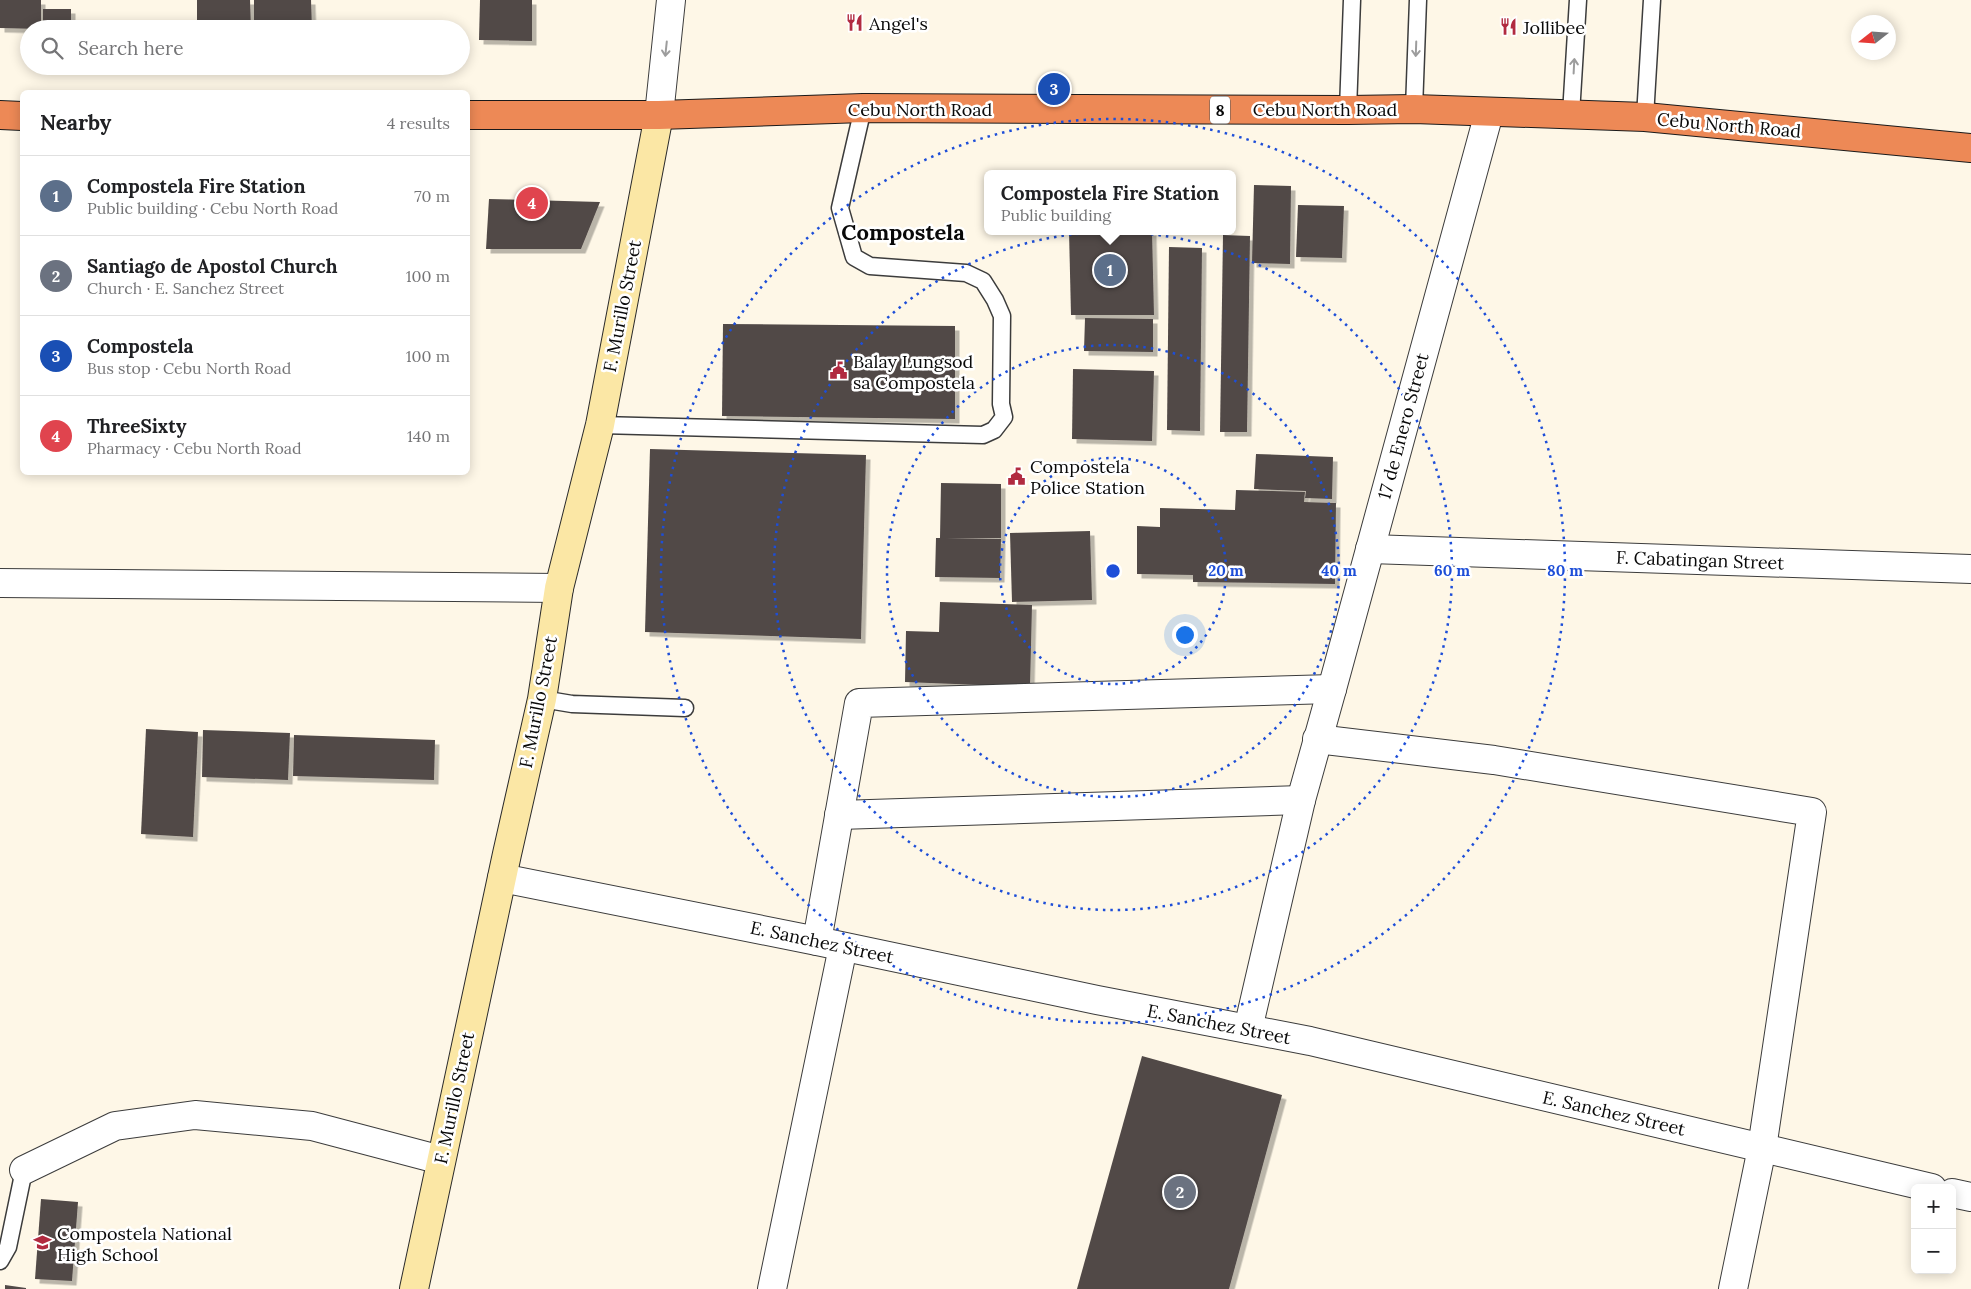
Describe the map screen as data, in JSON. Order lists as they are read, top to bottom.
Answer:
{
  "streets": {
    "highway": ["Cebu North Road", "8"],
    "street": [
      "F. Murillo Street",
      "17 de Enero Street",
      "F. Cabatingan Street",
      "E. Sanchez Street"
    ]
  },
  "crossings": [
    ["Cebu North Road", "F. Murillo Street"],
    ["Cebu North Road", "17 de Enero Street"],
    ["F. Murillo Street", "E. Sanchez Street"],
    ["17 de Enero Street", "F. Cabatingan Street"],
    ["17 de Enero Street", "E. Sanchez Street"]
  ],
  "districts": ["Compostela"],
  "places": {
    "restaurant": ["Angel's", "Jollibee"],
    "public building": ["Balay Lungsod sa Compostela", "Compostela Police Station"],
    "school or university": ["Compostela National High School"]
  },
  "north": "left",
  "page": {
    "search": "Search here",
    "pins": [
      "3",
      "4",
      "1",
      "2"
    ],
    "heading": ["Nearby", "4 results"],
    "list": [
      {
        "mark": "1",
        "name": "Compostela Fire Station",
        "note": "Public building · Cebu North Road",
        "value": "70 m"
      },
      {
        "mark": "2",
        "name": "Santiago de Apostol Church",
        "note": "Church · E. Sanchez Street",
        "value": "100 m"
      },
      {
        "mark": "3",
        "name": "Compostela",
        "note": "Bus stop · Cebu North Road",
        "value": "100 m"
      },
      {
        "mark": "4",
        "name": "ThreeSixty",
        "note": "Pharmacy · Cebu North Road",
        "value": "140 m"
      }
    ],
    "popup": ["Compostela Fire Station", "Public building"],
    "map_buttons": ["+", "−"]
  },
  "rings": [
    "20 m",
    "40 m",
    "60 m",
    "80 m"
  ]
}
